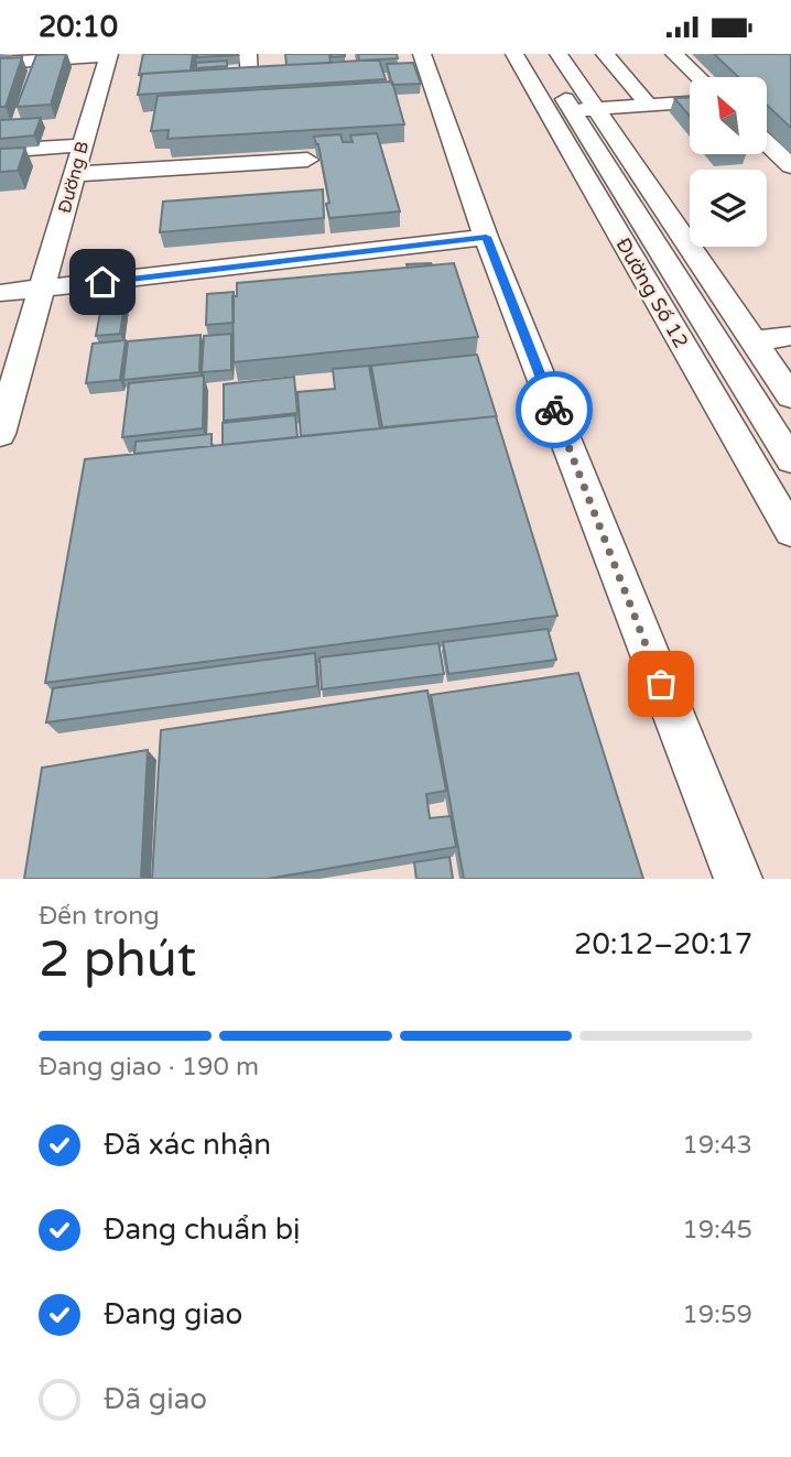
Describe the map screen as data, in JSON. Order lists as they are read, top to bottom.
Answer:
{
  "streets": {
    "street": ["Đường B", "Đường Số 12"]
  },
  "north": "top left",
  "page": {
    "status": "20:10",
    "heading": ["2 phút", "Đến trong", "20:12–20:17"],
    "bar": "Đang giao · 190 m",
    "list": [
      ["Đã xác nhận", "19:43"],
      ["Đang chuẩn bị", "19:45"],
      ["Đang giao", "19:59"],
      "Đã giao"
    ]
  }
}
